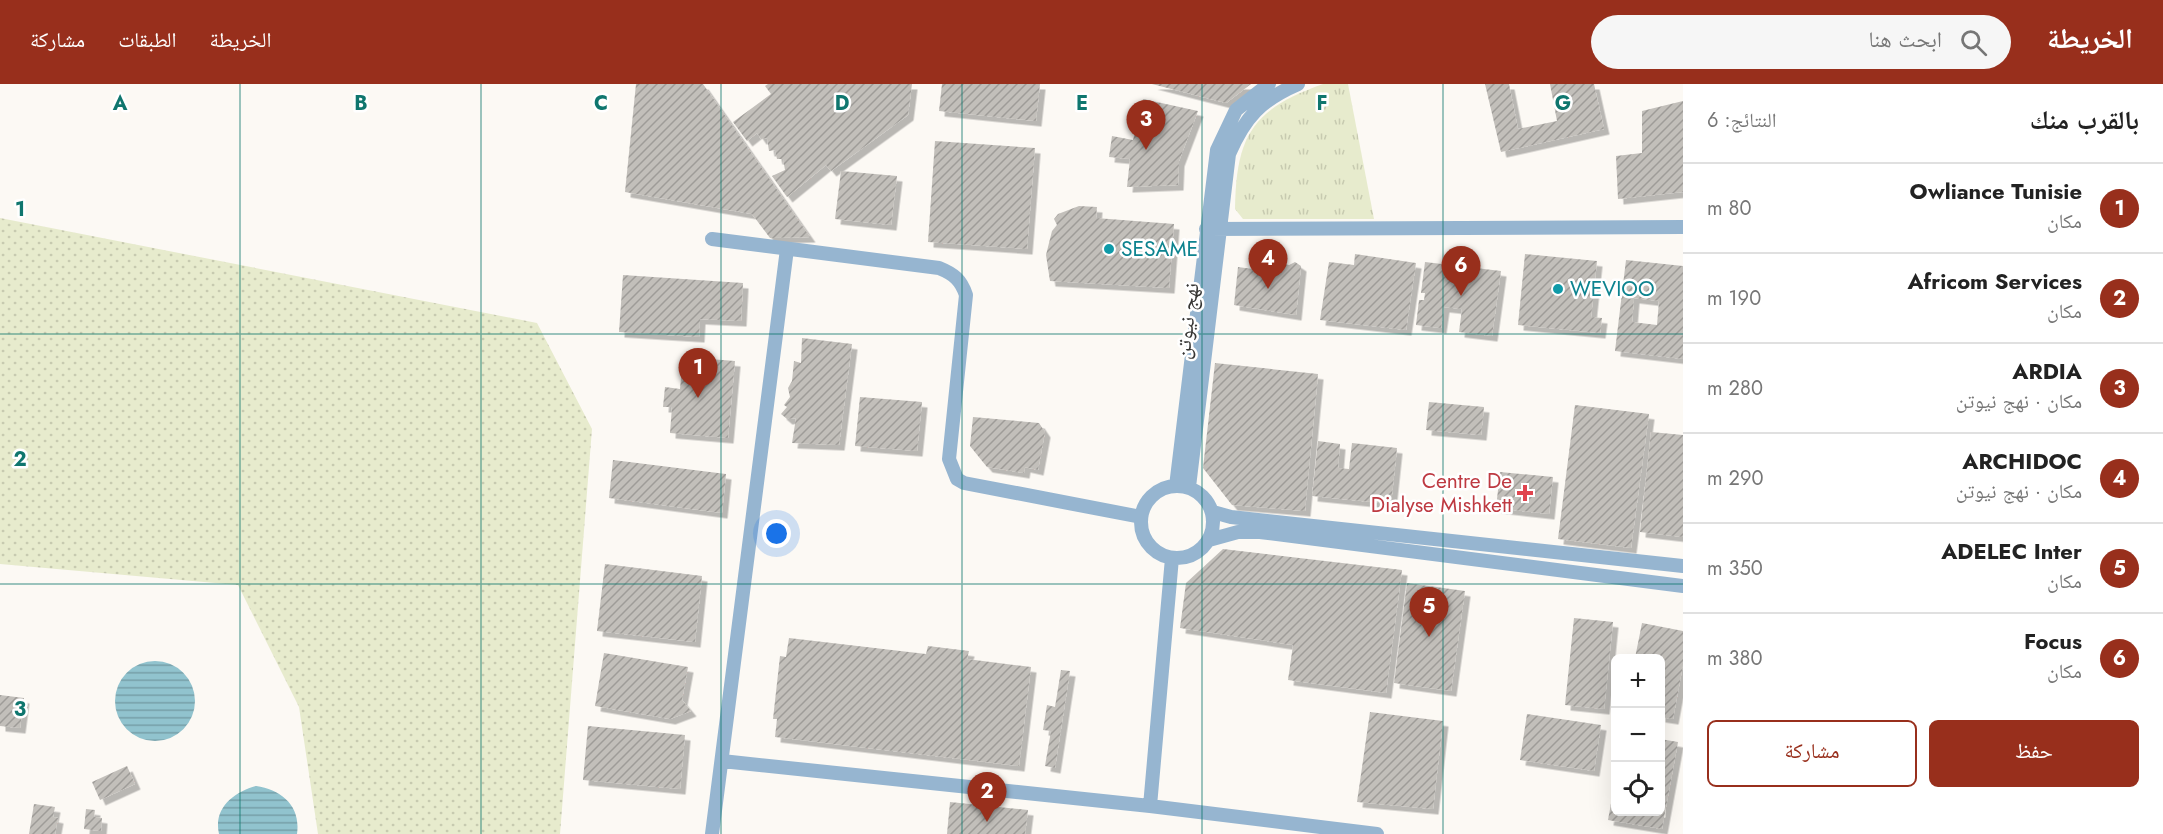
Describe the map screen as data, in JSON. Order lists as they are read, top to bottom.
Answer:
{
  "streets": {
    "street": ["نهج نيوتن"]
  },
  "places": {
    "other": ["SESAME", "WEVIOO"],
    "health": ["Centre De Dialyse Mishkett"]
  },
  "page": {
    "header": "الخريطة",
    "search": "ابحث هنا",
    "nav": ["الخريطة", "الطبقات", "مشاركة"],
    "heading": ["بالقرب منك", "النتائج: 6"],
    "pins": [
      "3",
      "4",
      "6",
      "1",
      "5",
      "2"
    ],
    "list": [
      {
        "mark": "1",
        "name": "Owliance Tunisie",
        "note": "مكان",
        "value": "80 m"
      },
      {
        "mark": "2",
        "name": "Africom Services",
        "note": "مكان",
        "value": "190 m"
      },
      {
        "mark": "3",
        "name": "ARDIA",
        "note": "مكان · نهج نيوتن",
        "value": "280 m"
      },
      {
        "mark": "4",
        "name": "ARCHIDOC",
        "note": "مكان · نهج نيوتن",
        "value": "290 m"
      },
      {
        "mark": "5",
        "name": "ADELEC Inter",
        "note": "مكان",
        "value": "350 m"
      },
      {
        "mark": "6",
        "name": "Focus",
        "note": "مكان",
        "value": "380 m"
      }
    ],
    "map_buttons": ["+", "−"],
    "buttons": ["حفظ", "مشاركة"]
  },
  "grid": {
    "columns": [
      "A",
      "B",
      "C",
      "D",
      "E",
      "F",
      "G"
    ],
    "rows": ["1", "2", "3"]
  }
}
